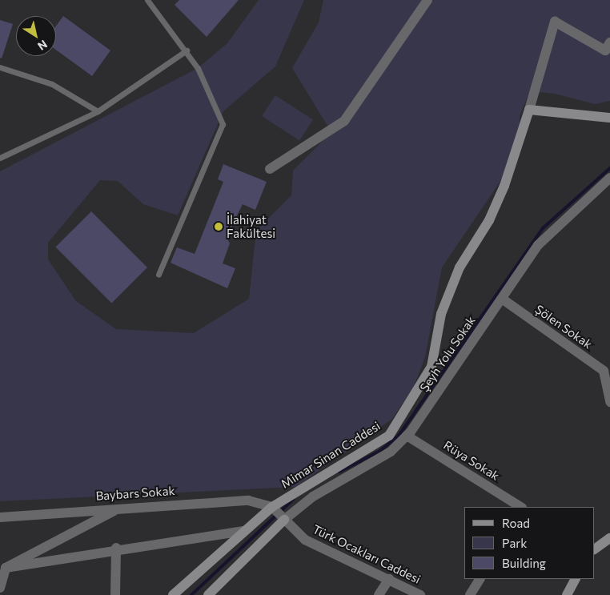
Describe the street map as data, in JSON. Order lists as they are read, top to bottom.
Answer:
{
  "streets": {
    "street": [
      "Şölen Sokak",
      "Şeyh Yolu Sokak",
      "Mimar Sinan Caddesi",
      "Rüya Sokak",
      "Baybars Sokak",
      "Türk Ocakları Caddesi"
    ]
  },
  "crossings": [
    ["Şölen Sokak", "Şeyh Yolu Sokak"],
    ["Şeyh Yolu Sokak", "Rüya Sokak"],
    ["Şeyh Yolu Sokak", "Türk Ocakları Caddesi"],
    ["Mimar Sinan Caddesi", "Baybars Sokak"],
    ["Mimar Sinan Caddesi", "Türk Ocakları Caddesi"],
    ["Baybars Sokak", "Türk Ocakları Caddesi"]
  ],
  "places": ["İlahiyat Fakültesi"],
  "legend": ["Road", "Park", "Building"],
  "north": "bottom right"
}
